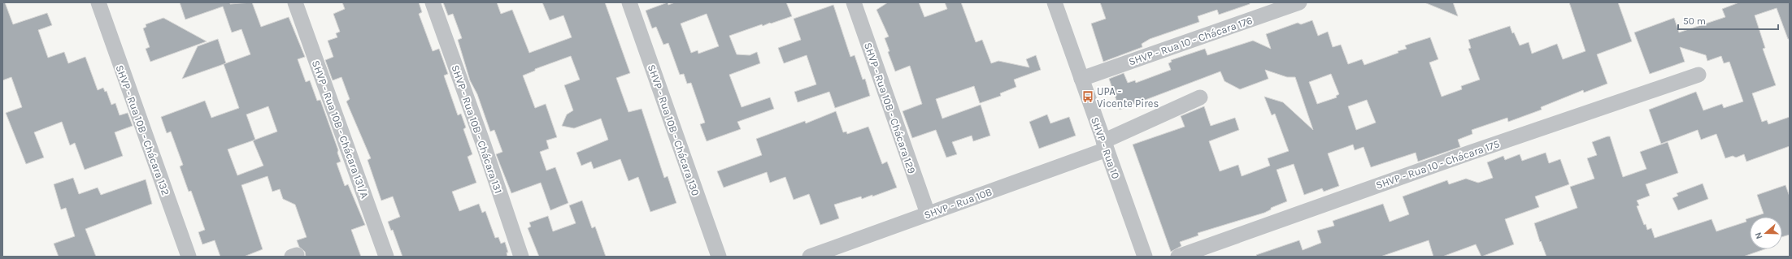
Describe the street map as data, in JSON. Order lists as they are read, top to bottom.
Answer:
{
  "streets": {
    "street": [
      "SHVP - Rua 10 - Chácara 176",
      "SHVP - Rua 10B - Chácara 129",
      "SHVP - Rua 10B - Chácara 131/A",
      "SHVP - Rua 10B - Chácara 131",
      "SHVP - Rua 10B - Chácara 132",
      "SHVP - Rua 10B - Chácara 130",
      "SHVP - Rua 10",
      "SHVP - Rua 10 - Chácara 175",
      "SHVP - Rua 10B"
    ]
  },
  "crossings": [
    ["SHVP - Rua 10 - Chácara 176", "SHVP - Rua 10"],
    ["SHVP - Rua 10B - Chácara 129", "SHVP - Rua 10B"],
    ["SHVP - Rua 10", "SHVP - Rua 10B"]
  ],
  "places": {
    "bus stop": ["UPA - Vicente Pires"]
  },
  "scale_bar": "50 m",
  "north": "left"
}
